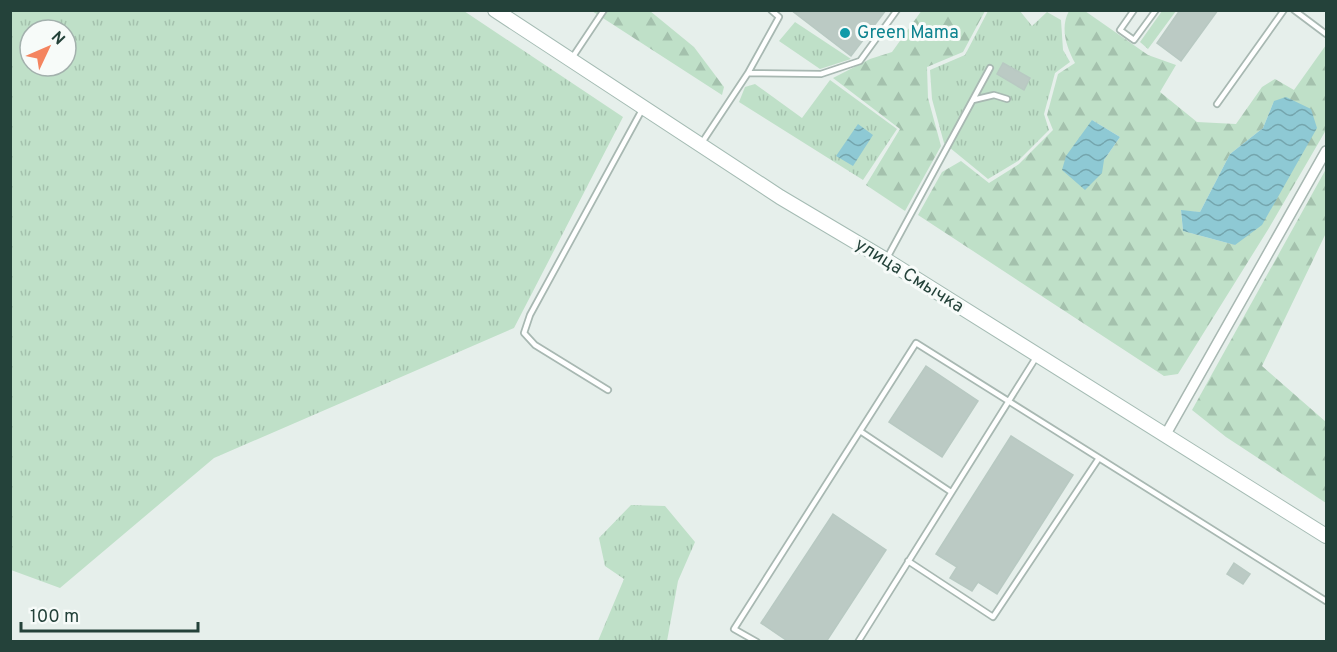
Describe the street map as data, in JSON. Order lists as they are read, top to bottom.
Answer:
{
  "streets": {
    "street": ["улица Смычка"]
  },
  "places": ["Green Mama"],
  "scale_bar": "100 m",
  "north": "top right"
}
